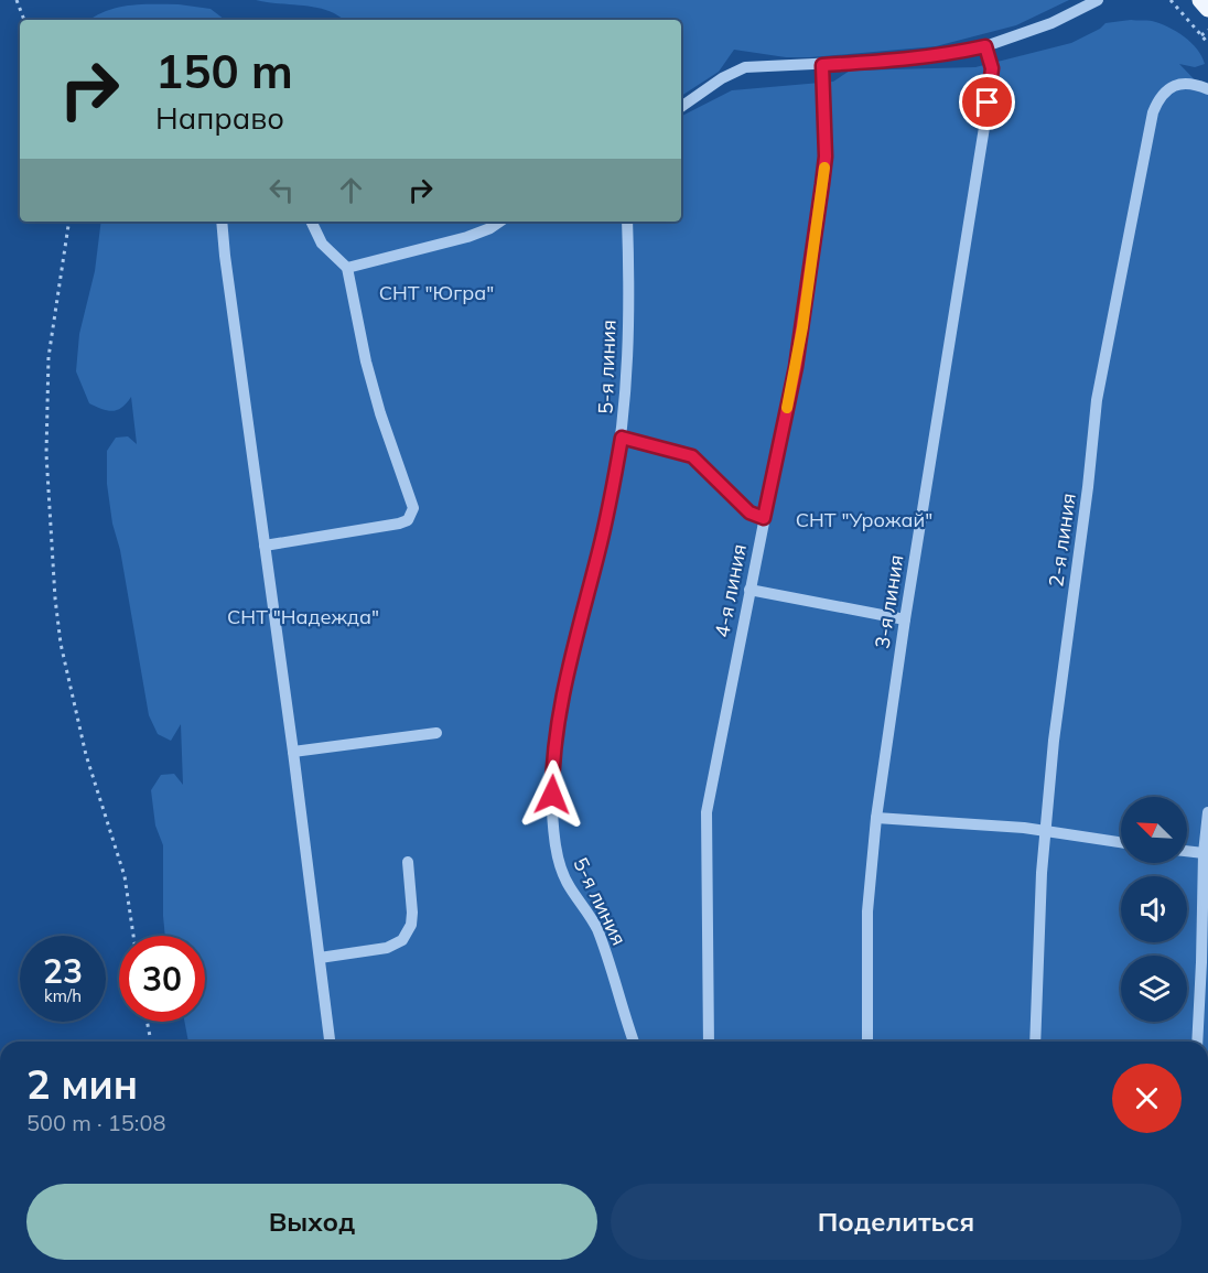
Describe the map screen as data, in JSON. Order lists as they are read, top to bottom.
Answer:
{
  "streets": {
    "street": [
      "5-я линия",
      "2-я линия",
      "4-я линия",
      "3-я линия"
    ]
  },
  "parks": ["СНТ \"Югра\"", "СНТ \"Урожай\"", "СНТ \"Надежда\""],
  "north": "top left",
  "page": {
    "turn": ["150 m", "Направо"],
    "speed": "23 km/h",
    "limit": "30",
    "heading": ["2 мин", "500 m · 15:08"],
    "buttons": ["Выход", "Поделиться"]
  }
}
